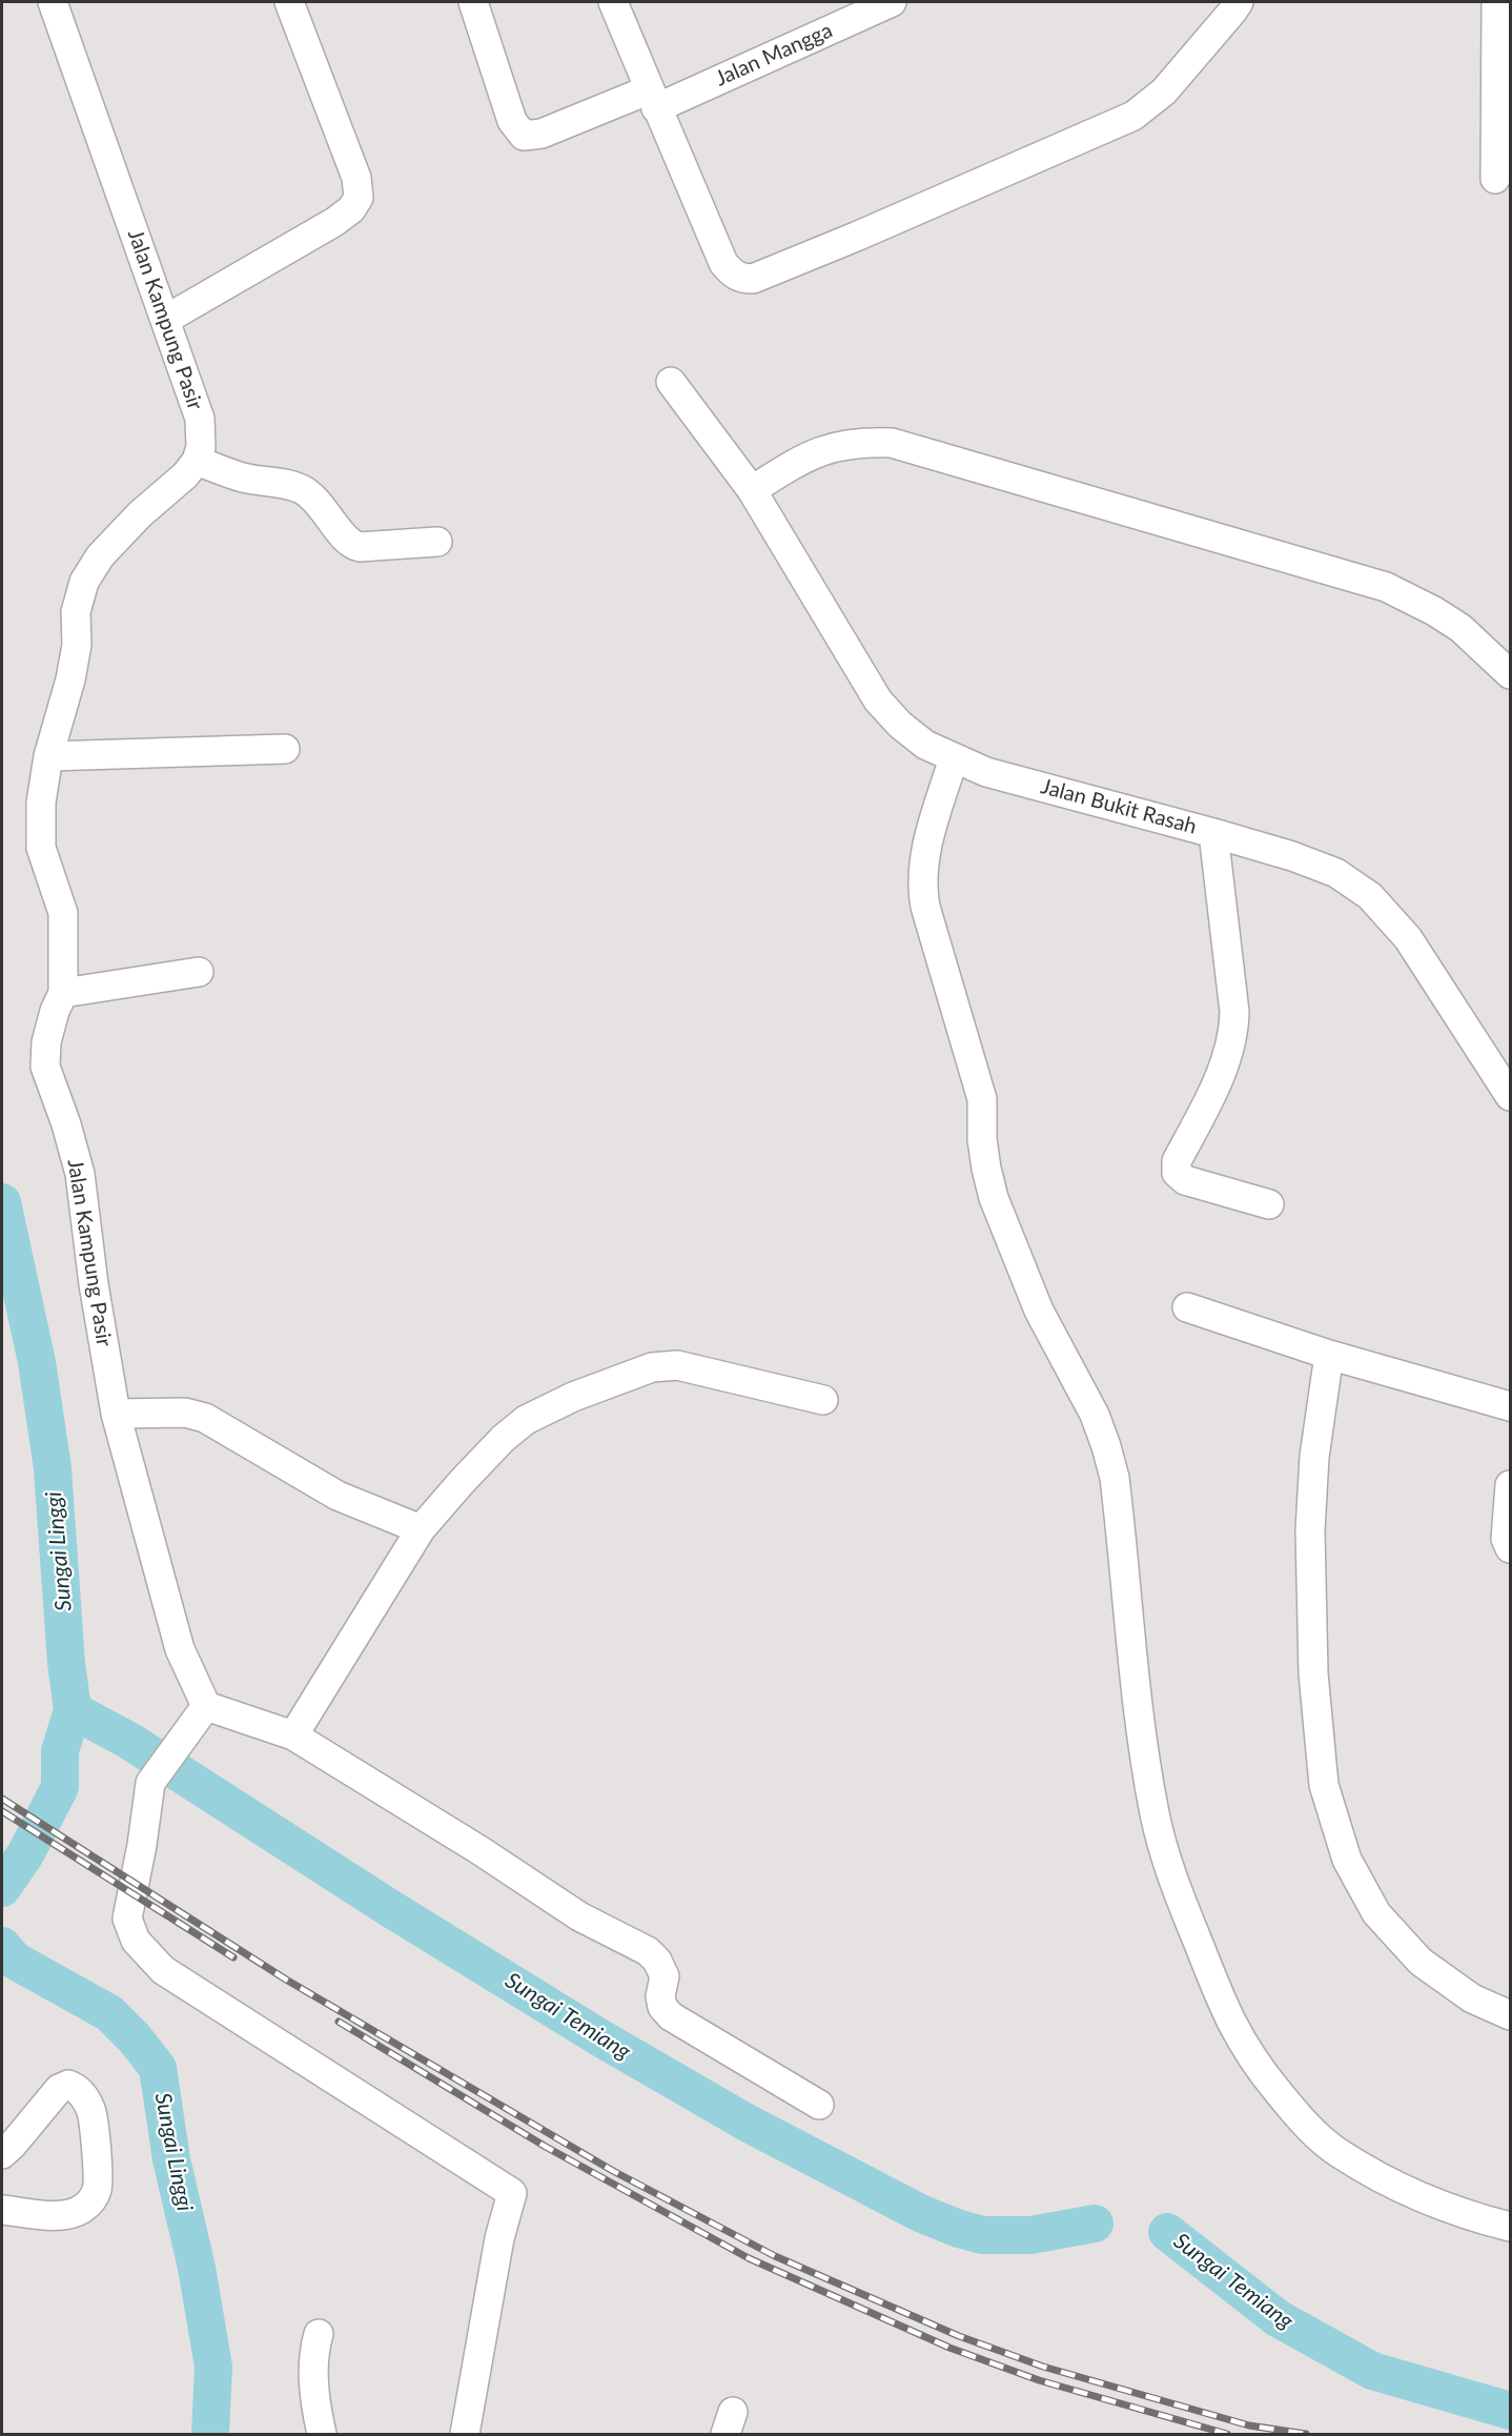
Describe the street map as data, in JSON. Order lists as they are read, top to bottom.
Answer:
{
  "streets": {
    "street": ["Jalan Mangga", "Jalan Kampung Pasir", "Jalan Bukit Rasah"]
  },
  "water": ["Sungai Linggi", "Sungai Temiang"]
}
